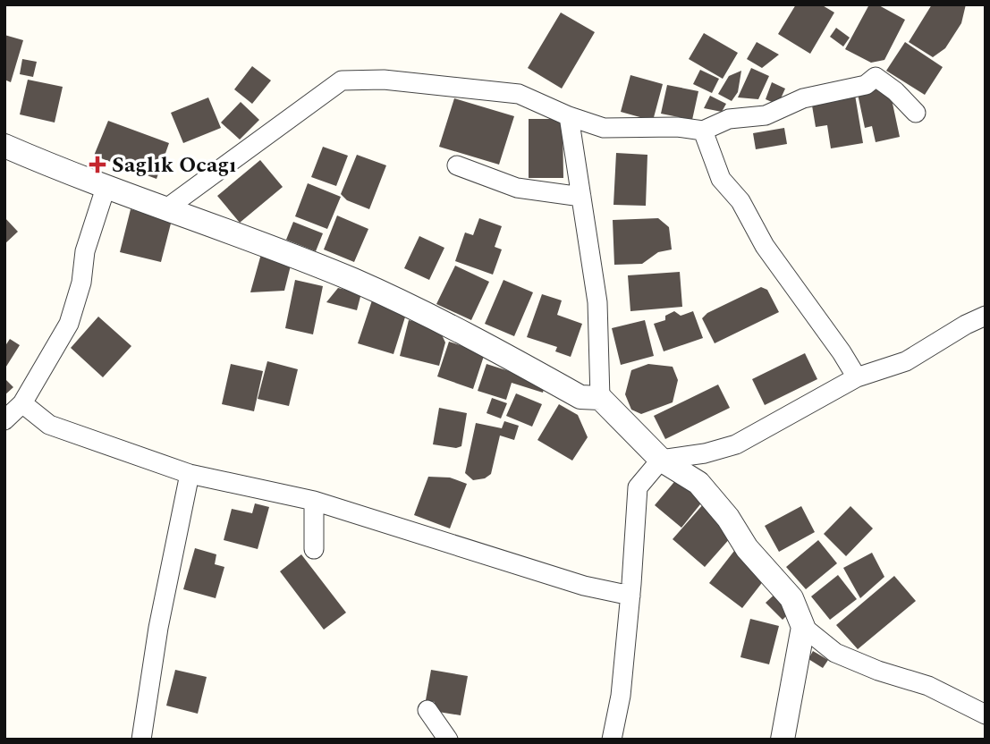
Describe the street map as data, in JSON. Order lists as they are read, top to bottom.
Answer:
{
  "places": {
    "health": ["Saglık Ocagı"]
  }
}
